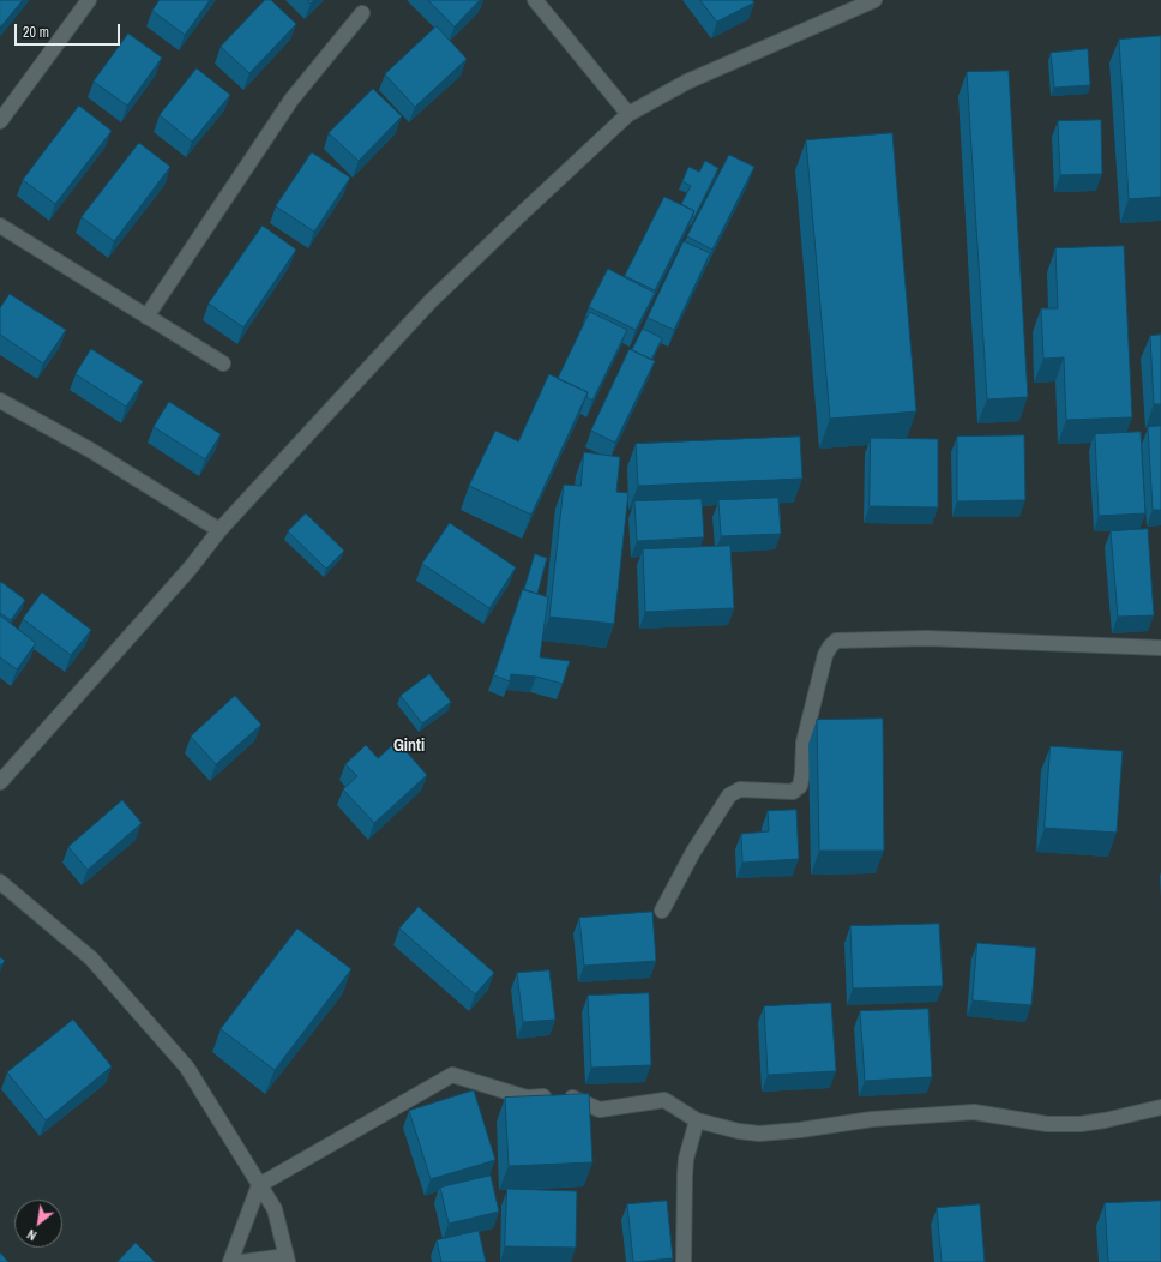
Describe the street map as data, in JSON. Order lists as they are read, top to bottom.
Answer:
{
  "districts": ["Ginti"],
  "scale_bar": "20 m",
  "north": "bottom left"
}
